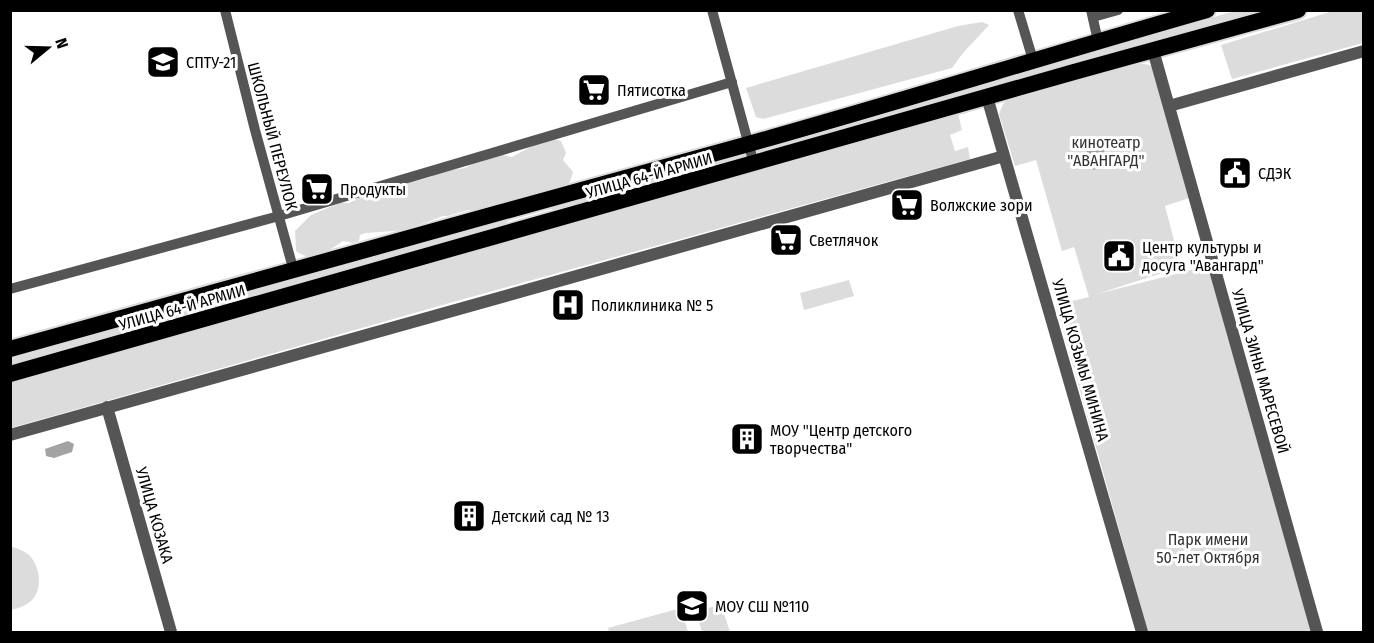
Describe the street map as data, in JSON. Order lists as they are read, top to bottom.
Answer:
{
  "streets": {
    "highway": ["УЛИЦА 64-Й АРМИИ"],
    "street": [
      "ШКОЛЬНЫЙ ПЕРЕУЛОК",
      "УЛИЦА КОЗЬМЫ МИНИНА",
      "УЛИЦА ЗИНЫ МАРЕСЕВОЙ",
      "УЛИЦА КОЗАКА"
    ]
  },
  "crossings": [
    ["ШКОЛЬНЫЙ ПЕРЕУЛОК", "УЛИЦА 64-Й АРМИИ"],
    ["УЛИЦА 64-Й АРМИИ", "УЛИЦА КОЗЬМЫ МИНИНА"],
    ["УЛИЦА 64-Й АРМИИ", "УЛИЦА ЗИНЫ МАРЕСЕВОЙ"]
  ],
  "parks": ["кинотеатр \"АВАНГАРД\"", "Парк имени 50-лет Октября"],
  "places": {
    "school or university": ["СПТУ-21", "МОУ СШ №110"],
    "supermarket": [
      "Пятисотка",
      "Продукты",
      "Волжские зори",
      "Светлячок"
    ],
    "public building": ["СДЭК", "Центр культуры и досуга \"Авангард\""],
    "hospital": ["Поликлиника № 5"],
    "building": ["МОУ \"Центр детского творчества\"", "Детский сад № 13"]
  },
  "north": "right"
}
